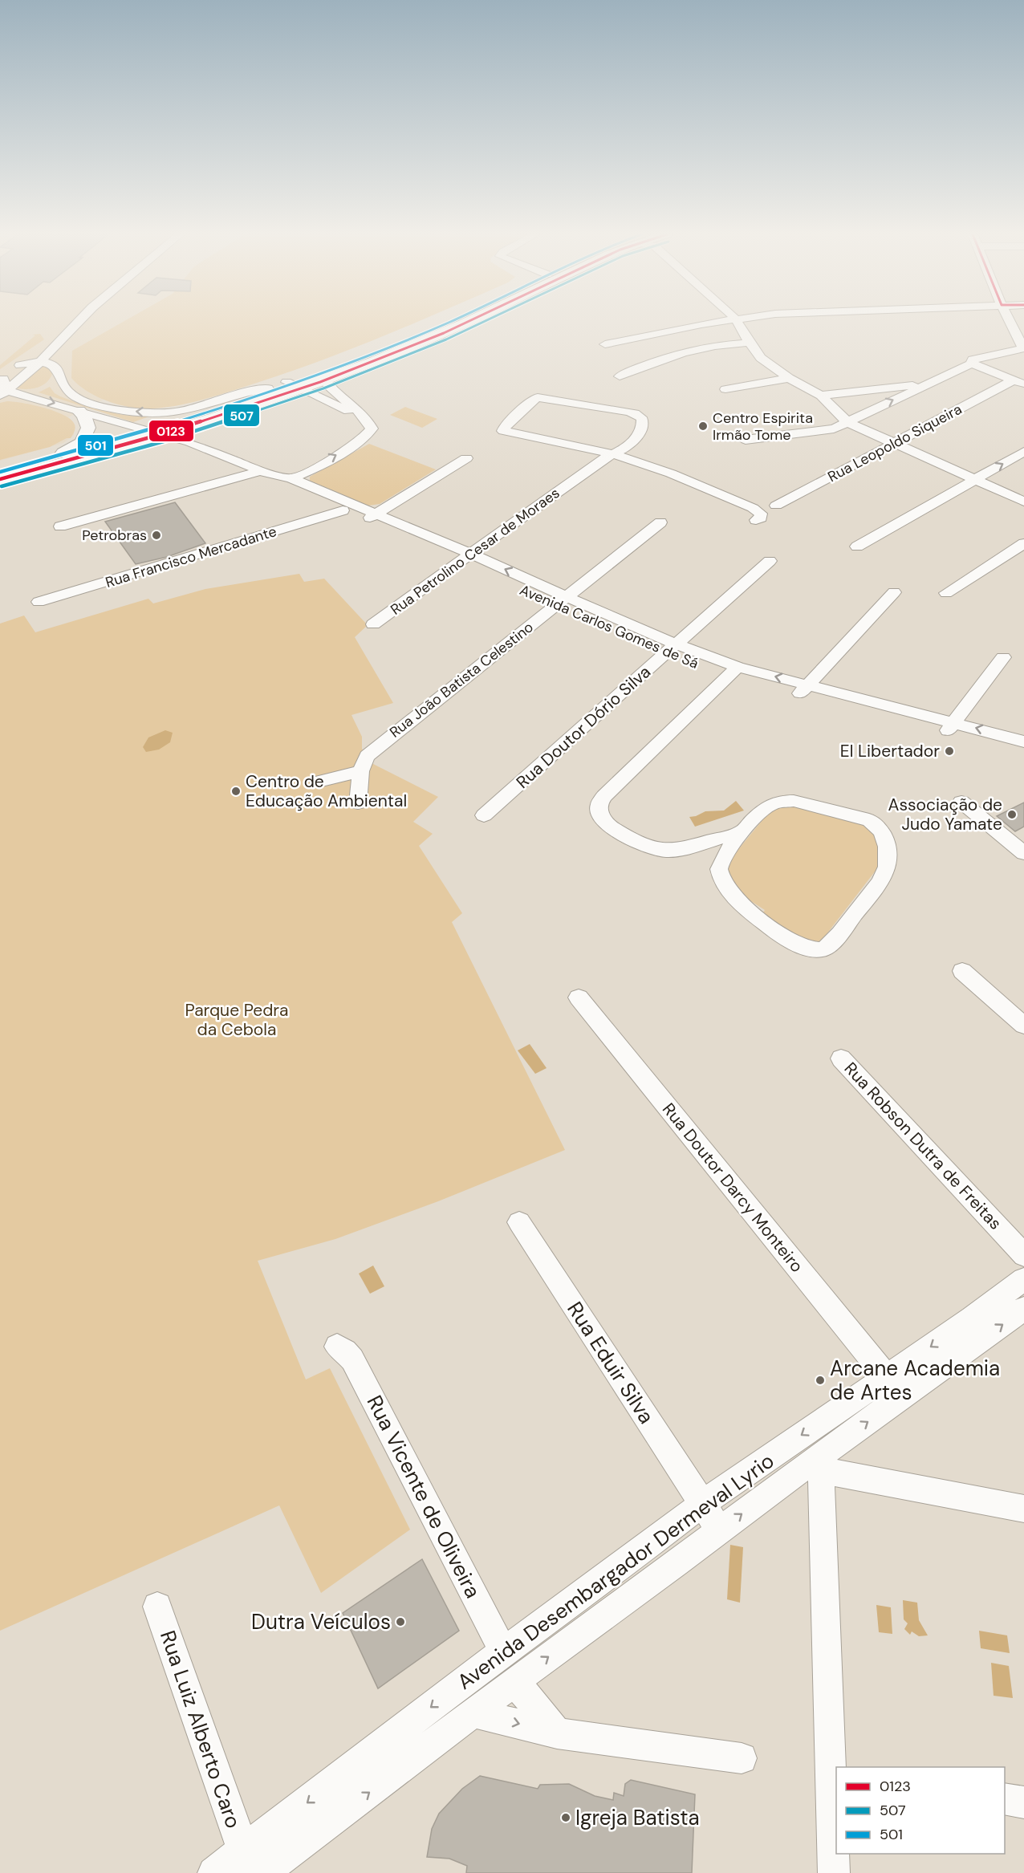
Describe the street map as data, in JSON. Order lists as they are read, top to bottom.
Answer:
{
  "streets": {
    "street": [
      "Rua Leopoldo Siqueira",
      "Rua Petrolino Cesar de Moraes",
      "Rua Francisco Mercadante",
      "Avenida Carlos Gomes de Sá",
      "Rua João Batista Celestino",
      "Rua Doutor Dório Silva",
      "Rua Robson Dutra de Freitas",
      "Rua Doutor Darcy Monteiro",
      "Rua Eduir Silva",
      "Rua Vicente de Oliveira",
      "Avenida Desembargador Dermeval Lyrio",
      "Rua Luiz Alberto Caro"
    ]
  },
  "crossings": [
    ["Rua Petrolino Cesar de Moraes", "Avenida Carlos Gomes de Sá"],
    ["Rua Francisco Mercadante", "Avenida Carlos Gomes de Sá"],
    ["Avenida Carlos Gomes de Sá", "Rua João Batista Celestino"],
    ["Avenida Carlos Gomes de Sá", "Rua Doutor Dório Silva"],
    ["Rua Robson Dutra de Freitas", "Avenida Desembargador Dermeval Lyrio"],
    ["Rua Doutor Darcy Monteiro", "Avenida Desembargador Dermeval Lyrio"],
    ["Rua Eduir Silva", "Avenida Desembargador Dermeval Lyrio"],
    ["Rua Vicente de Oliveira", "Avenida Desembargador Dermeval Lyrio"],
    ["Avenida Desembargador Dermeval Lyrio", "Rua Luiz Alberto Caro"]
  ],
  "parks": ["Parque Pedra da Cebola"],
  "places": [
    "Centro Espirita Irmão Tome",
    "Petrobras",
    "El Libertador",
    "Centro de Educação Ambiental",
    "Associação de Judo Yamate",
    "Arcane Academia de Artes",
    "Dutra Veículos",
    "Igreja Batista"
  ],
  "lines": ["transit line 0123", "transit line 507", "transit line 501"],
  "legend": ["0123", "507", "501"]
}
